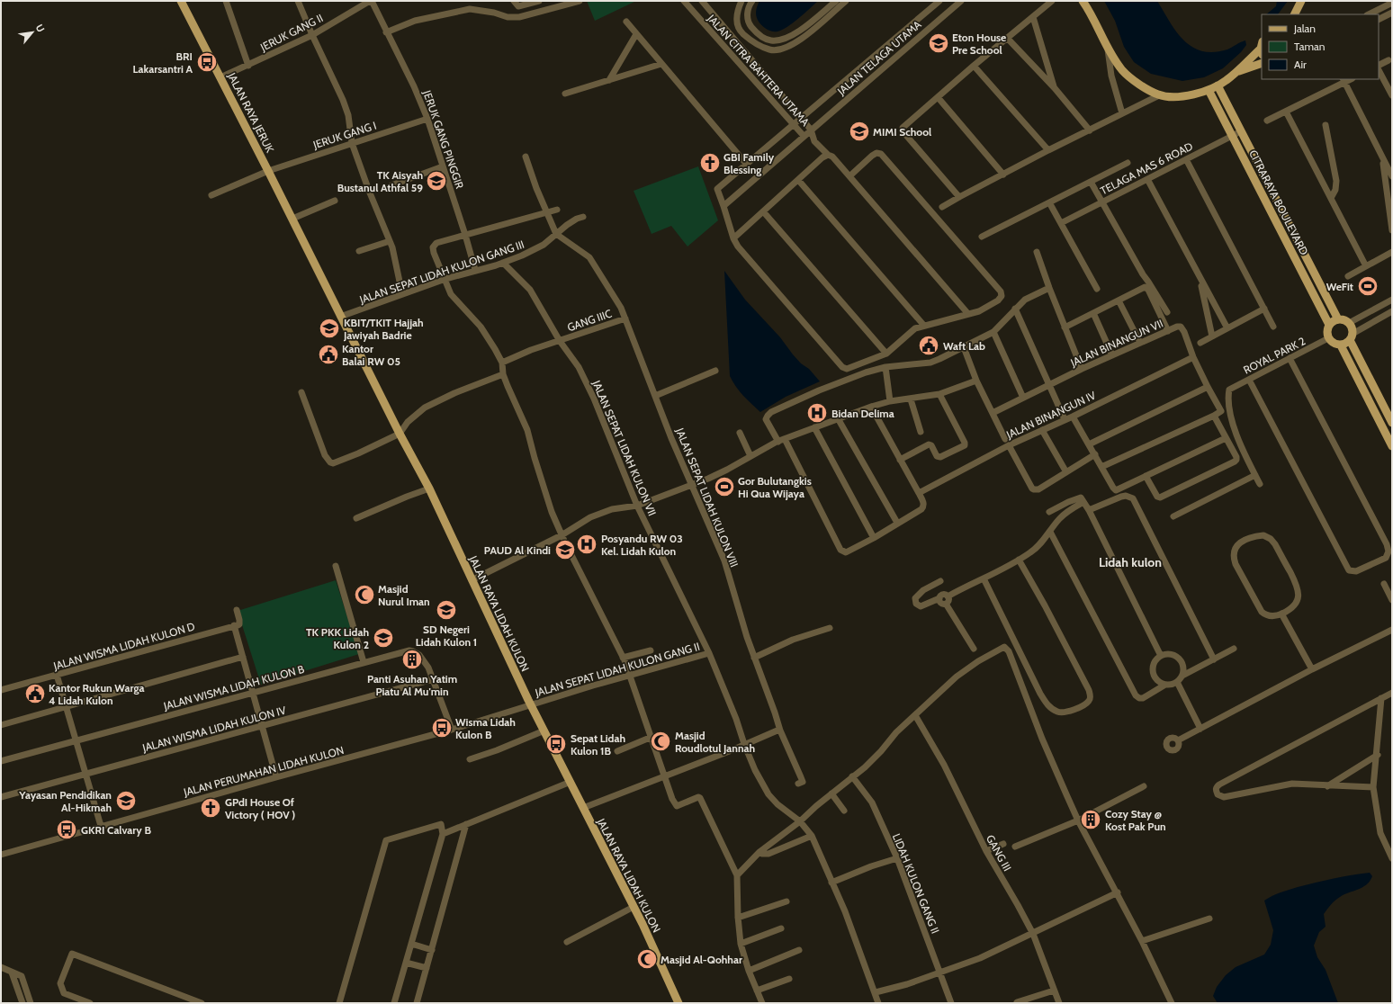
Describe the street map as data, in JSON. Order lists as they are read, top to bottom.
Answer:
{
  "streets": {
    "main road": ["JALAN RAYA JERUK", "CITRARAYA BOULEVARD", "JALAN RAYA LIDAH KULON"],
    "street": [
      "JERUK GANG II",
      "JALAN TELAGA UTAMA",
      "JALAN CITRA BAHTERA UTAMA",
      "JERUK GANG I",
      "JERUK GANG PINGGIR",
      "TELAGA MAS 6 ROAD",
      "JALAN SEPAT LIDAH KULON GANG III",
      "GANG IIIC",
      "JALAN BINANGUN VII",
      "ROYAL PARK 2",
      "JALAN BINANGUN IV",
      "JALAN SEPAT LIDAH KULON VII",
      "JALAN SEPAT LIDAH KULON VIII",
      "JALAN WISMA LIDAH KULON D",
      "JALAN SEPAT LIDAH KULON GANG II",
      "JALAN WISMA LIDAH KULON B",
      "JALAN WISMA LIDAH KULON IV",
      "JALAN PERUMAHAN LIDAH KULON",
      "GANG III",
      "LIDAH KULON GANG II"
    ]
  },
  "crossings": [
    ["JERUK GANG II", "JALAN RAYA JERUK"],
    ["JERUK GANG II", "JERUK GANG PINGGIR"],
    ["JALAN TELAGA UTAMA", "JALAN CITRA BAHTERA UTAMA"],
    ["JALAN RAYA JERUK", "JERUK GANG I"],
    ["JALAN RAYA JERUK", "JALAN RAYA LIDAH KULON"],
    ["JERUK GANG I", "JERUK GANG PINGGIR"],
    ["JERUK GANG PINGGIR", "JALAN SEPAT LIDAH KULON GANG III"],
    ["TELAGA MAS 6 ROAD", "CITRARAYA BOULEVARD"],
    ["CITRARAYA BOULEVARD", "ROYAL PARK 2"],
    ["JALAN SEPAT LIDAH KULON GANG III", "JALAN SEPAT LIDAH KULON VII"],
    ["JALAN SEPAT LIDAH KULON GANG III", "JALAN SEPAT LIDAH KULON VIII"],
    ["JALAN SEPAT LIDAH KULON GANG III", "JALAN RAYA LIDAH KULON"],
    ["GANG IIIC", "JALAN SEPAT LIDAH KULON VII"],
    ["GANG IIIC", "JALAN SEPAT LIDAH KULON VIII"],
    ["JALAN BINANGUN VII", "JALAN BINANGUN IV"],
    ["JALAN SEPAT LIDAH KULON VII", "JALAN SEPAT LIDAH KULON GANG II"],
    ["JALAN RAYA LIDAH KULON", "JALAN SEPAT LIDAH KULON GANG II"],
    ["JALAN RAYA LIDAH KULON", "JALAN PERUMAHAN LIDAH KULON"],
    ["JALAN SEPAT LIDAH KULON GANG II", "JALAN PERUMAHAN LIDAH KULON"],
    ["JALAN WISMA LIDAH KULON B", "JALAN WISMA LIDAH KULON IV"]
  ],
  "districts": ["Lidah kulon"],
  "places": {
    "school or university": [
      "Eton House Pre School",
      "MIMI School",
      "TK Aisyah Bustanul Athfal 59",
      "KBIT/TKIT Hajjah Jawiyah Badrie",
      "PAUD Al Kindi",
      "SD Negeri Lidah Kulon 1",
      "TK PKK Lidah Kulon 2",
      "Yayasan Pendidikan Al-Hikmah"
    ],
    "bus stop": [
      "BRI Lakarsantri A",
      "Wisma Lidah Kulon B",
      "Sepat Lidah Kulon 1B",
      "GKRI Calvary B"
    ],
    "church": ["GBI Family Blessing", "GPdI House Of Victory ( HOV )"],
    "sports": ["WeFit", "Gor Bulutangkis Hi Qua Wijaya"],
    "public building": ["Waft Lab", "Kantor Balai RW 05", "Kantor Rukun Warga 4 Lidah Kulon"],
    "hospital": ["Bidan Delima", "Posyandu RW 03 Kel. Lidah Kulon"],
    "mosque": ["Masjid Nurul Iman", "Masjid Roudlotul Jannah", "Masjid Al-Qohhar"],
    "building": ["Panti Asuhan Yatim Piatu Al Mu'min", "Cozy Stay @ Kost Pak Pun"]
  },
  "legend": ["Jalan", "Taman", "Air"],
  "north": "top right"
}
